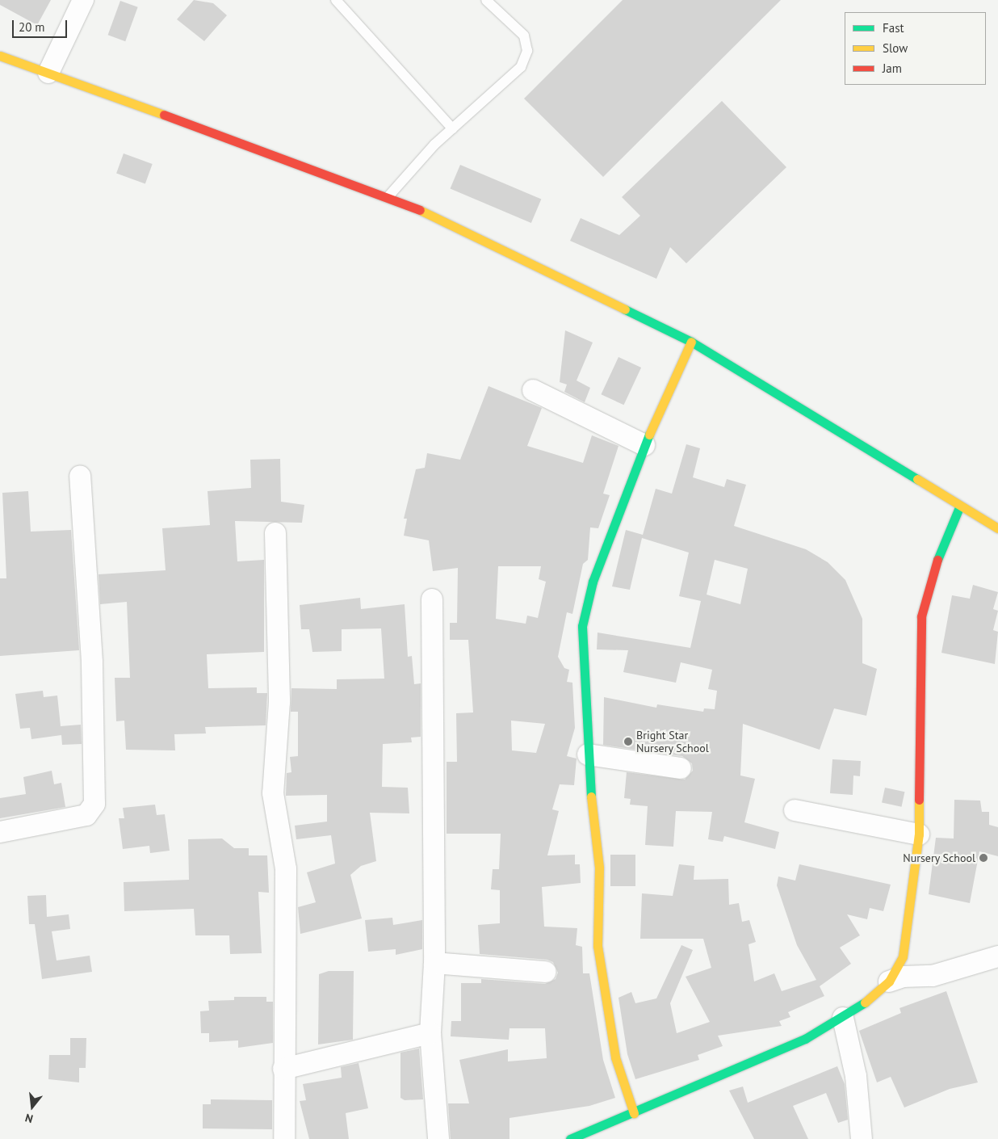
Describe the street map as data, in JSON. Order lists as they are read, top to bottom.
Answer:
{
  "places": ["Bright Star Nursery School", "Nursery School"],
  "legend": ["Fast", "Slow", "Jam"],
  "scale_bar": "20 m",
  "north": "bottom"
}
